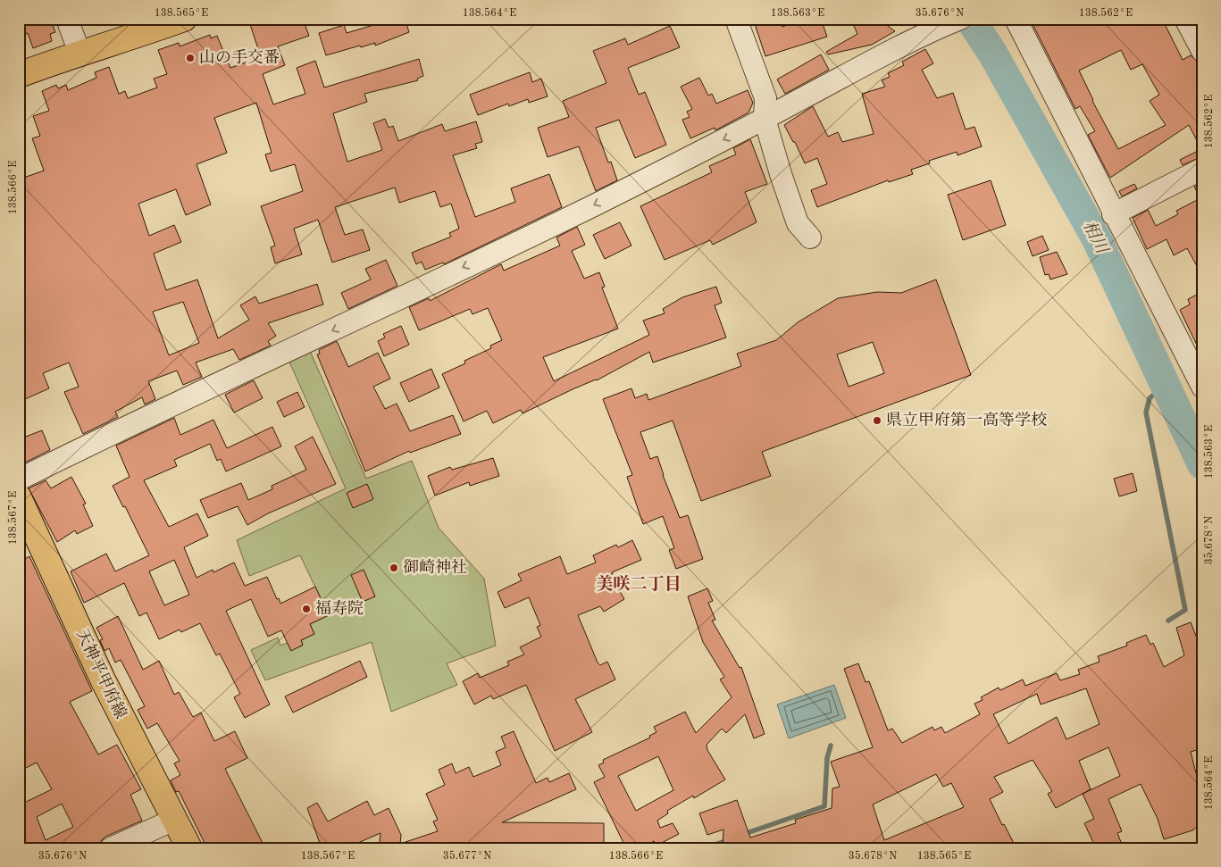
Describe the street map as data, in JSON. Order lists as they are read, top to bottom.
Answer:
{
  "streets": {
    "main road": ["天神平甲府線"]
  },
  "districts": ["美咲二丁目"],
  "water": ["相川"],
  "places": [
    "山の手交番",
    "県立甲府第一高等学校",
    "御崎神社",
    "福寿院"
  ],
  "coordinates": [
    "138.565°E",
    "138.564°E",
    "138.563°E",
    "35.676°N",
    "138.562°E",
    "138.566°E",
    "138.567°E",
    "35.678°N",
    "35.677°N"
  ]
}
